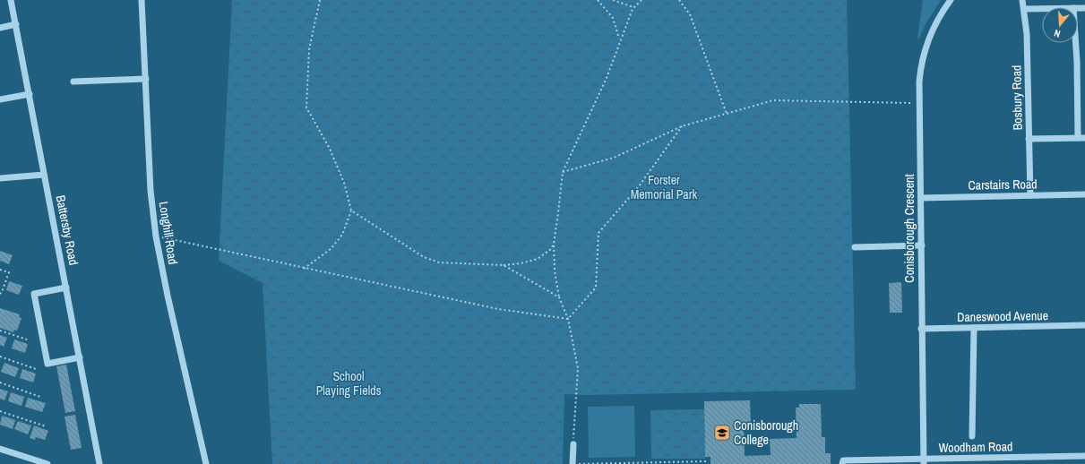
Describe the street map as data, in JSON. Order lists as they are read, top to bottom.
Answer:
{
  "streets": {
    "street": [
      "Bosbury Road",
      "Carstairs Road",
      "Conisborough Crescent",
      "Battersby Road",
      "Longhill Road",
      "Daneswood Avenue",
      "Woodham Road"
    ]
  },
  "crossings": [
    ["Bosbury Road", "Carstairs Road"],
    ["Carstairs Road", "Conisborough Crescent"],
    ["Conisborough Crescent", "Daneswood Avenue"],
    ["Conisborough Crescent", "Woodham Road"]
  ],
  "parks": ["Forster Memorial Park", "School Playing Fields"],
  "places": {
    "school or university": ["Conisborough College"]
  },
  "north": "bottom"
}
